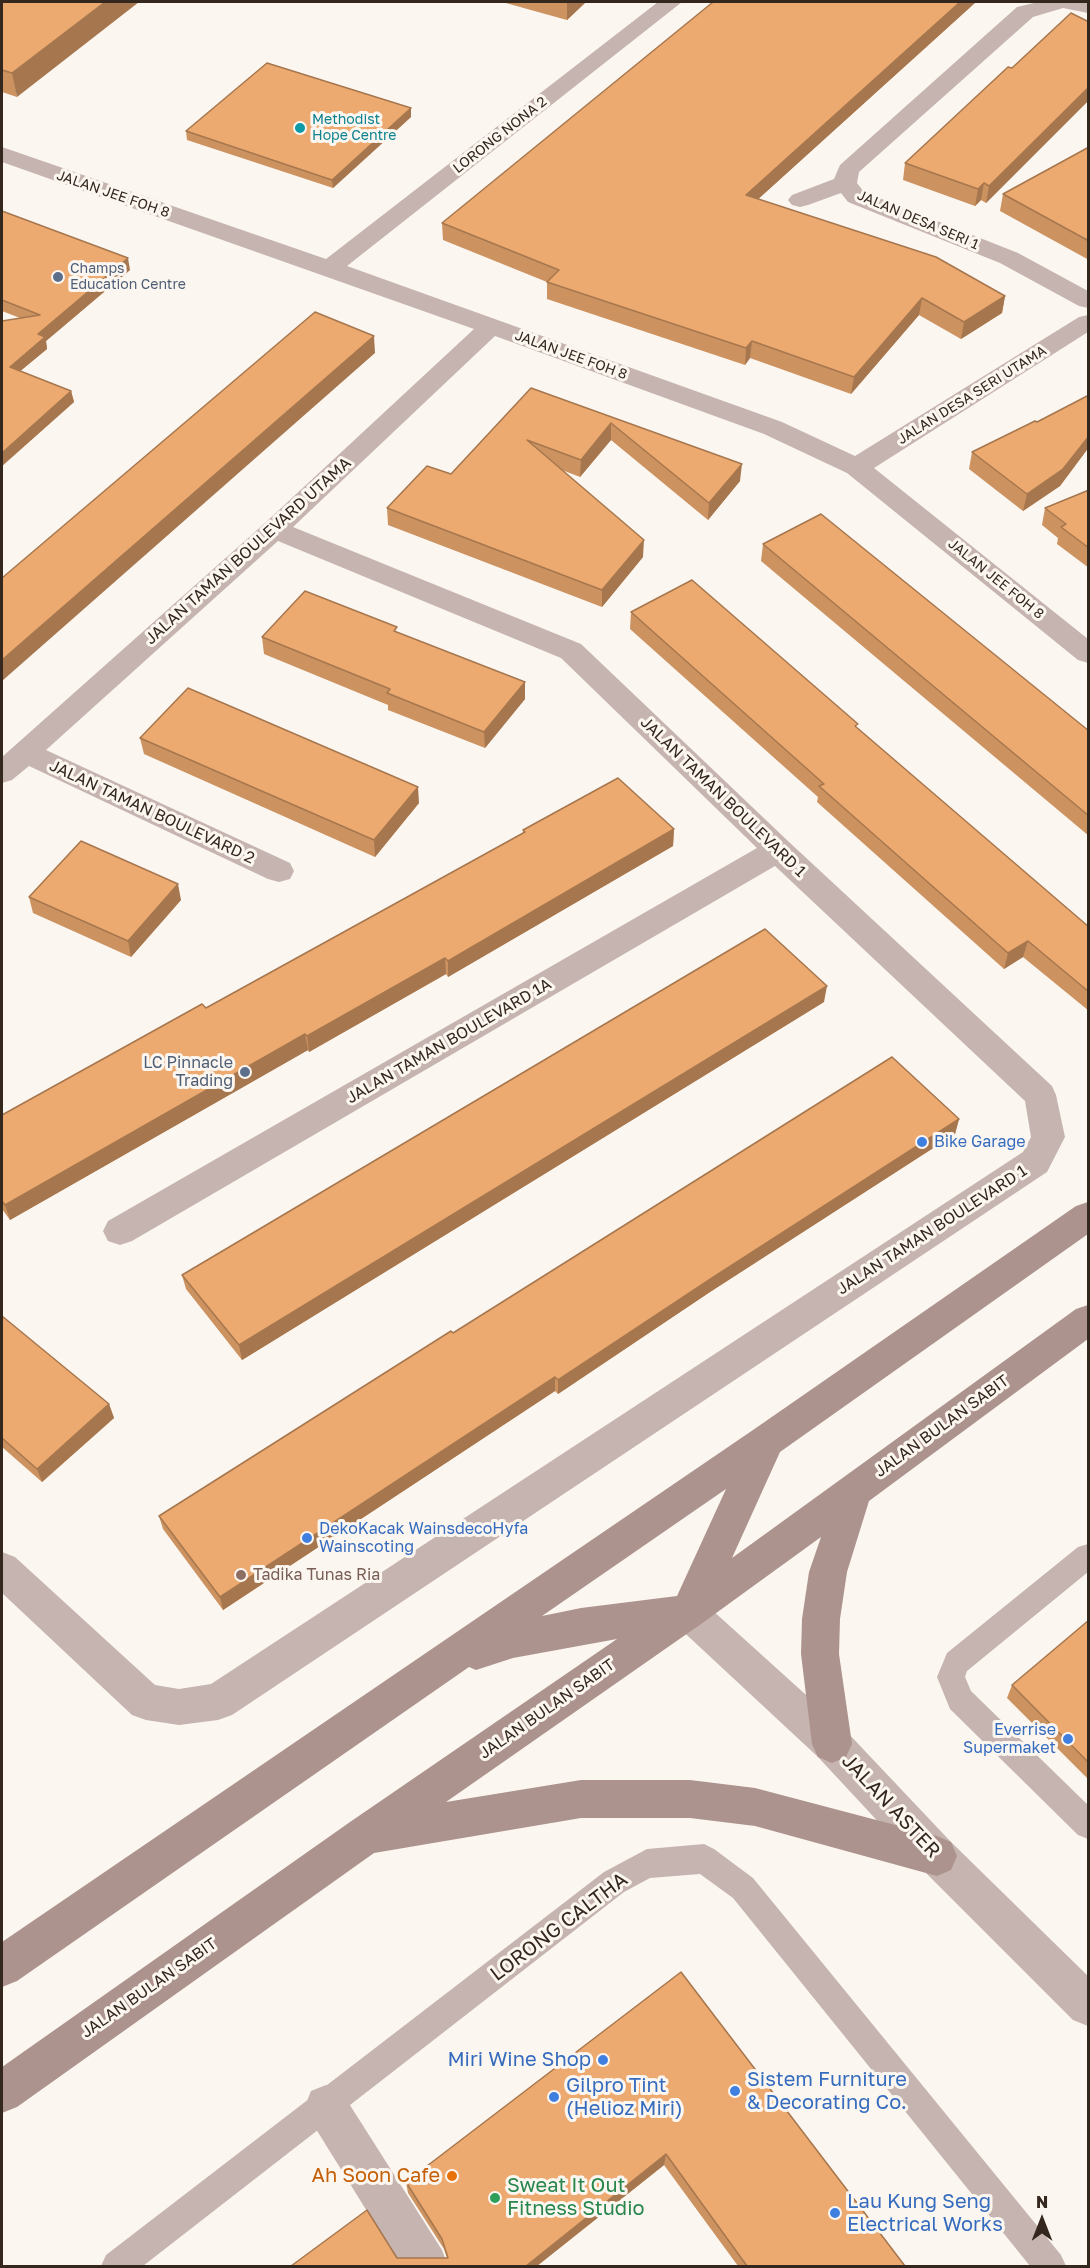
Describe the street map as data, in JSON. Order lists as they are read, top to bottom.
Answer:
{
  "streets": {
    "main road": ["JALAN BULAN SABIT"],
    "street": [
      "LORONG NONA 2",
      "JALAN JEE FOH 8",
      "JALAN DESA SERI 1",
      "JALAN DESA SERI UTAMA",
      "JALAN TAMAN BOULEVARD UTAMA",
      "JALAN TAMAN BOULEVARD 1",
      "JALAN TAMAN BOULEVARD 2",
      "JALAN TAMAN BOULEVARD 1A",
      "JALAN ASTER"
    ],
    "lane": ["LORONG CALTHA"]
  },
  "crossings": [
    ["LORONG NONA 2", "JALAN JEE FOH 8"],
    ["JALAN JEE FOH 8", "JALAN DESA SERI UTAMA"],
    ["JALAN JEE FOH 8", "JALAN TAMAN BOULEVARD UTAMA"],
    ["JALAN TAMAN BOULEVARD UTAMA", "JALAN TAMAN BOULEVARD 1"],
    ["JALAN TAMAN BOULEVARD UTAMA", "JALAN TAMAN BOULEVARD 2"],
    ["JALAN TAMAN BOULEVARD 1", "JALAN TAMAN BOULEVARD 1A"],
    ["JALAN BULAN SABIT", "JALAN ASTER"]
  ],
  "places": [
    "Methodist Hope Centre",
    "Champs Education Centre",
    "LC Pinnacle Trading",
    "Bike Garage",
    "DekoKacak WainsdecoHyfa Wainscoting",
    "Tadika Tunas Ria",
    "Everrise Supermaket",
    "Miri Wine Shop",
    "Sistem Furniture & Decorating Co.",
    "Gilpro Tint (Helioz Miri)",
    "Ah Soon Cafe",
    "Sweat It Out Fitness Studio",
    "Lau Kung Seng Electrical Works"
  ],
  "north": "top"
}
